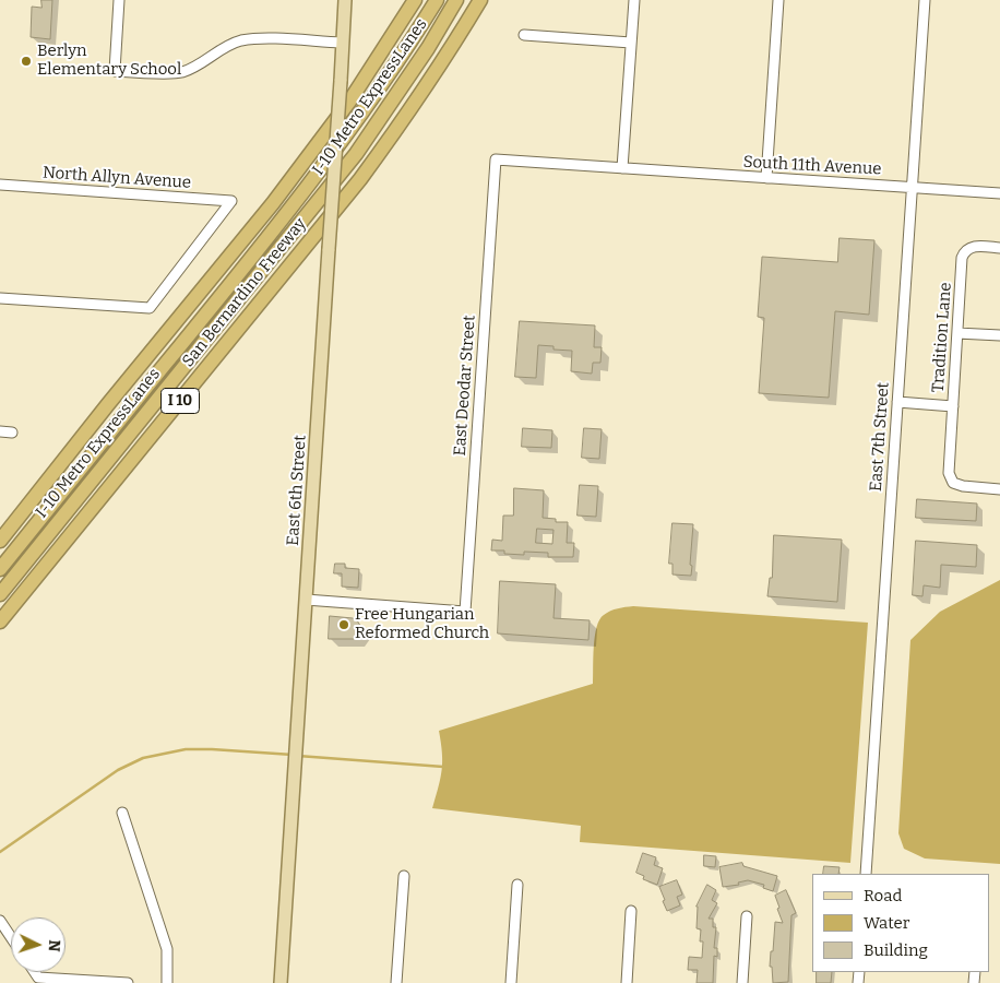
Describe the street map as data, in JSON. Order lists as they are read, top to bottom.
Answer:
{
  "streets": {
    "highway": ["I-10 Metro ExpressLanes", "San Bernardino Freeway", "I 10"],
    "main road": ["East 6th Street"],
    "street": [
      "South 11th Avenue",
      "North Allyn Avenue",
      "Tradition Lane",
      "East Deodar Street",
      "East 7th Street"
    ]
  },
  "crossings": [
    ["South 11th Avenue", "East Deodar Street"],
    ["South 11th Avenue", "East 7th Street"],
    ["Tradition Lane", "East 7th Street"],
    ["East Deodar Street", "East 6th Street"]
  ],
  "places": ["Berlyn Elementary School", "Free Hungarian Reformed Church"],
  "legend": ["Road", "Water", "Building"],
  "north": "right"
}
